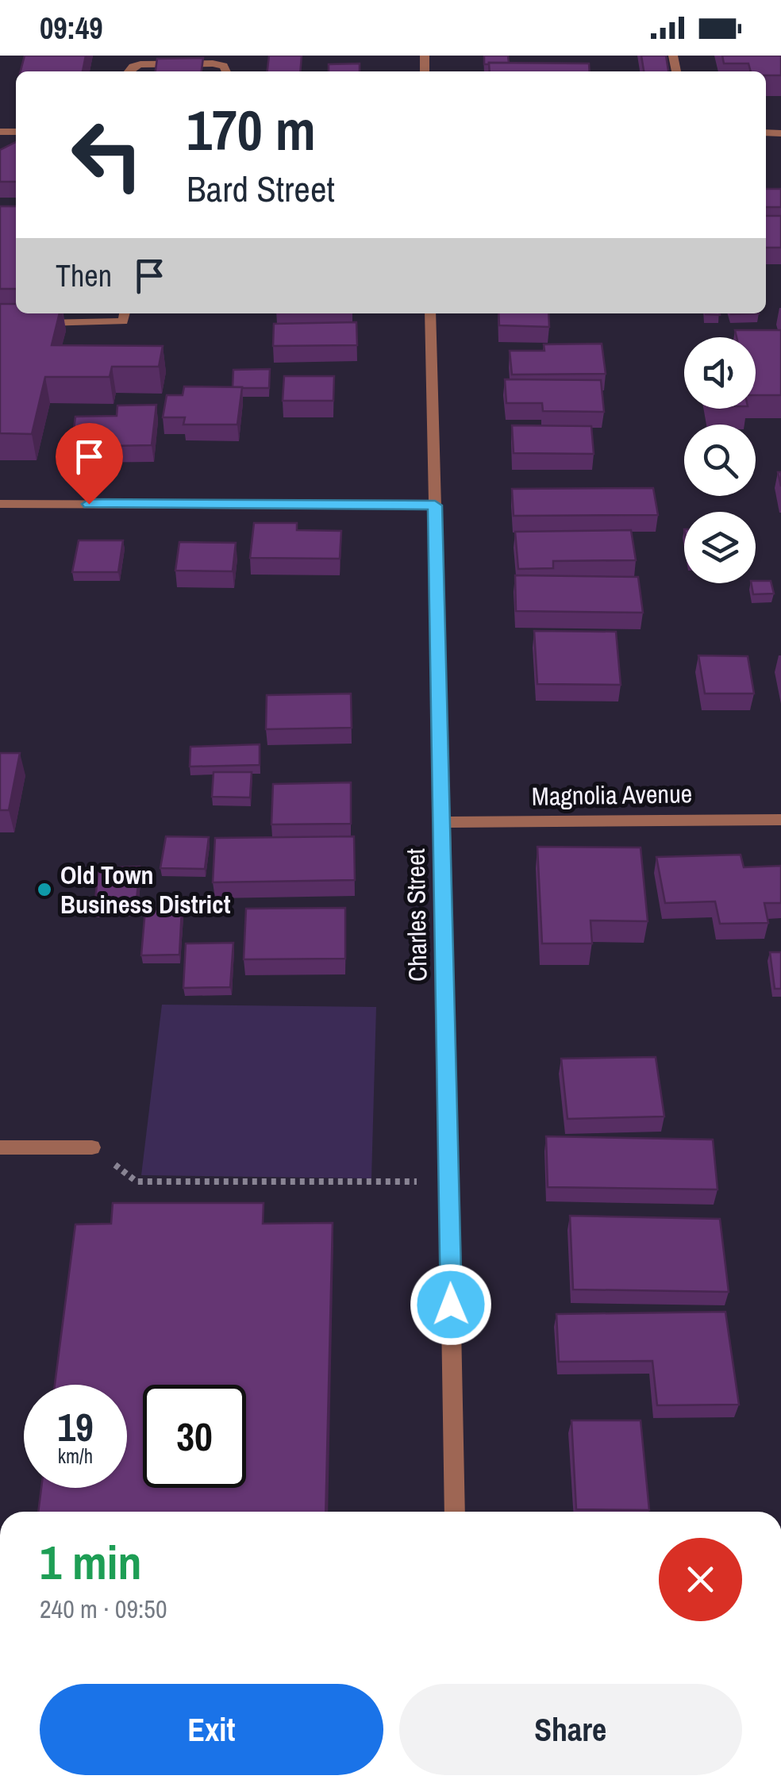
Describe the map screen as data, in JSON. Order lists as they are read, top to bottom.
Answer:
{
  "streets": {
    "street": ["Magnolia Avenue", "Charles Street"]
  },
  "crossings": [
    ["Magnolia Avenue", "Charles Street"]
  ],
  "places": ["Old Town Business District"],
  "page": {
    "status": "09:49",
    "turn": ["170 m", "Bard Street"],
    "then": "Then",
    "speed": "19 km/h",
    "limit": "30",
    "heading": ["1 min", "240 m · 09:50"],
    "buttons": ["Exit", "Share"]
  }
}
